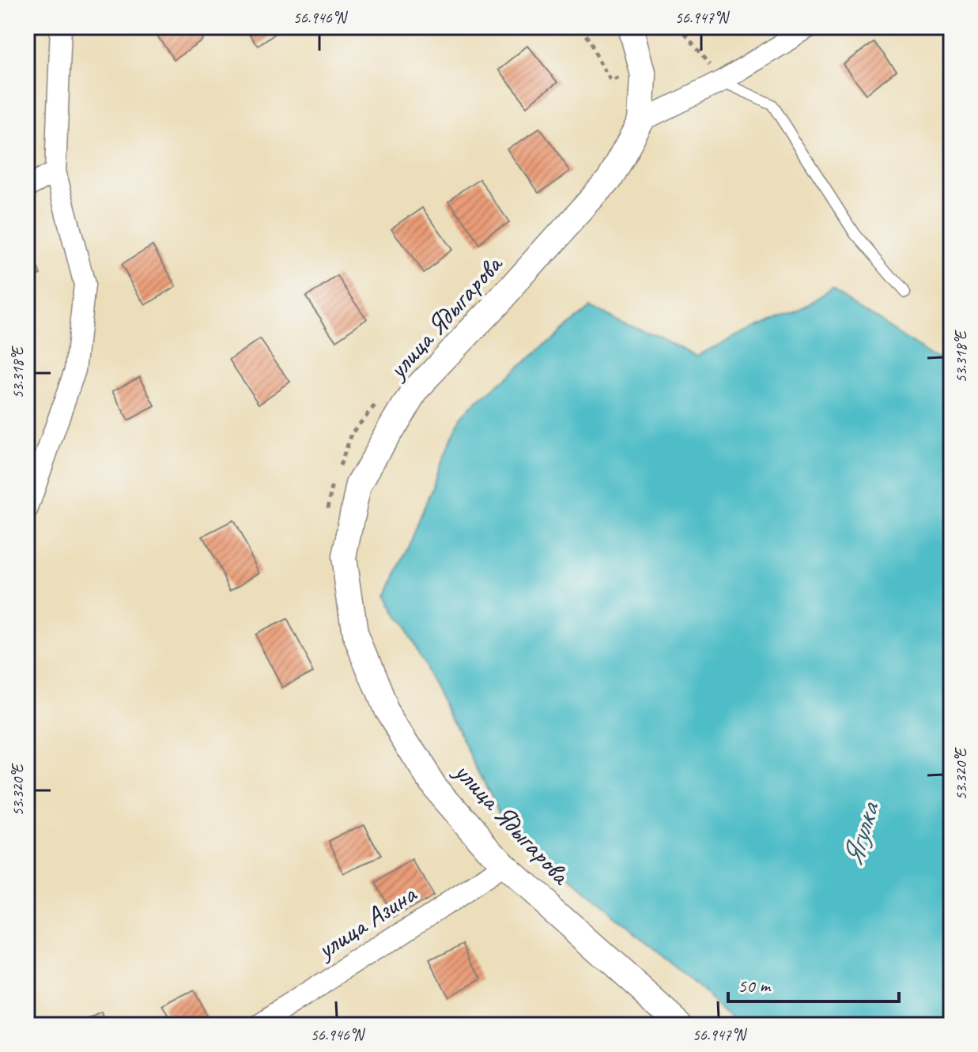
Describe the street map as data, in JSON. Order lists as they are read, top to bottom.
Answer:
{
  "streets": {
    "street": ["улица Ядыгарова", "улица Азина"]
  },
  "crossings": [
    ["улица Ядыгарова", "улица Азина"]
  ],
  "water": ["Ягулка"],
  "scale_bar": "50 m",
  "coordinates": [
    "56.946°N",
    "56.947°N",
    "53.318°E",
    "53.320°E"
  ]
}
